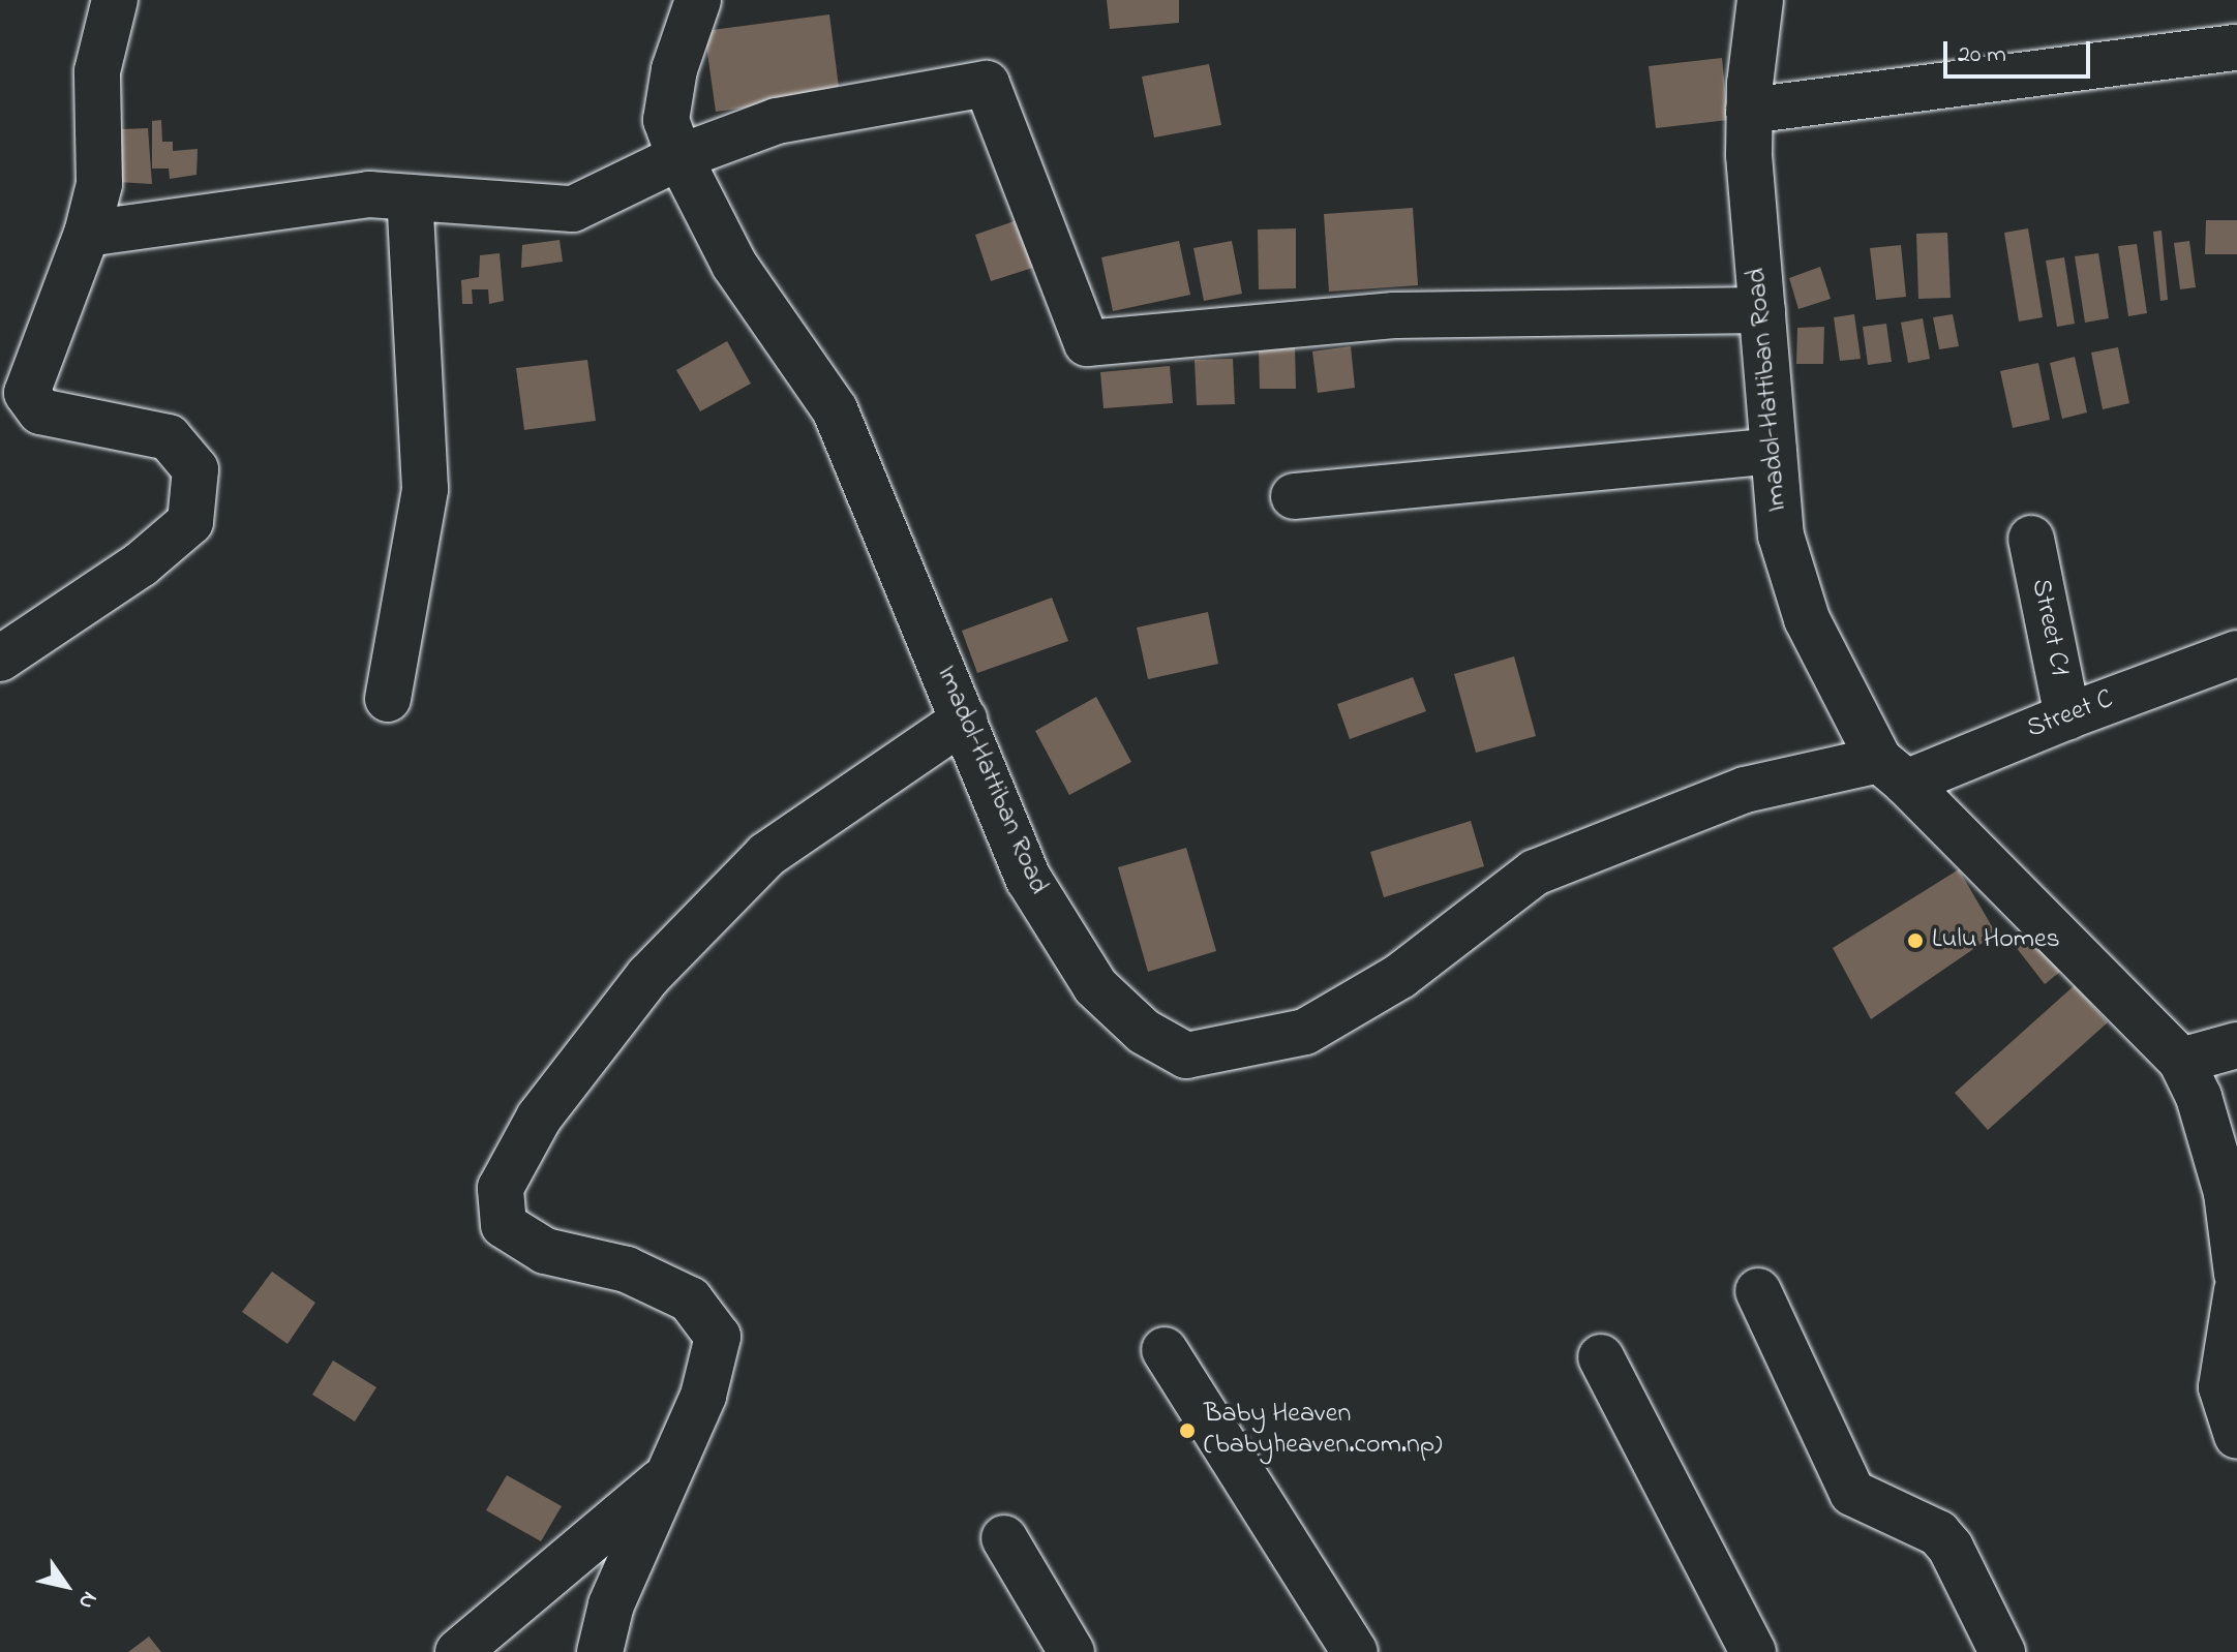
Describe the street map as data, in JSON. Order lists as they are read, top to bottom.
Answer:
{
  "streets": {
    "street": ["Imadol-Hattiban Road", "Street C1", "Street C"]
  },
  "crossings": [
    ["Imadol-Hattiban Road", "Street C"],
    ["Street C1", "Street C"]
  ],
  "places": ["Lulu Homes", "Baby Heaven (babyheaven.com.np)"],
  "scale_bar": "20 m",
  "north": "bottom right"
}
